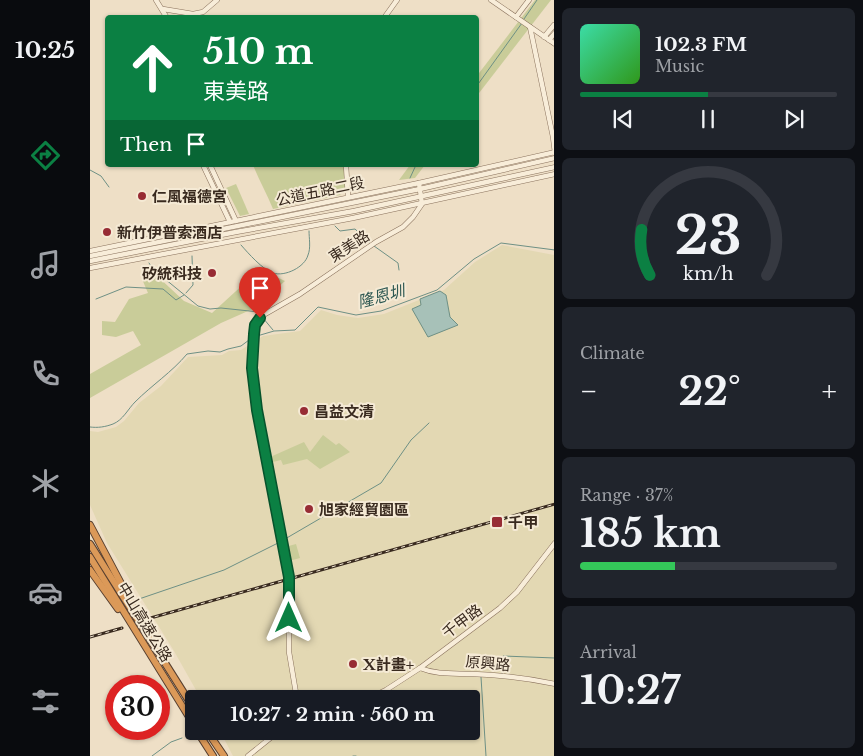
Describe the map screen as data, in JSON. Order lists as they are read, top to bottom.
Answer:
{
  "streets": {
    "highway": ["中山高速公路"],
    "street": [
      "公道五路二段",
      "東美路",
      "千甲路",
      "原興路"
    ]
  },
  "crossings": [
    ["千甲路", "原興路"]
  ],
  "water": ["隆恩圳"],
  "places": {
    "other": [
      "仁風福德宮",
      "新竹伊普索酒店",
      "矽統科技",
      "昌益文清",
      "旭家經貿園區",
      "X計畫+"
    ],
    "transit": ["千甲"]
  },
  "page": {
    "tabs": "10:25",
    "turn": ["510 m", "東美路"],
    "song": ["102.3 FM", "Music"],
    "then": "Then",
    "tile": [
      "Climate",
      ["Range · 37%", "185 km"],
      ["Arrival", "10:27"]
    ],
    "heat": ["−", "22°", "+"],
    "limit": "30",
    "trip": "10:27 · 2 min · 560 m",
    "gauge": ["23", "km/h"]
  }
}
